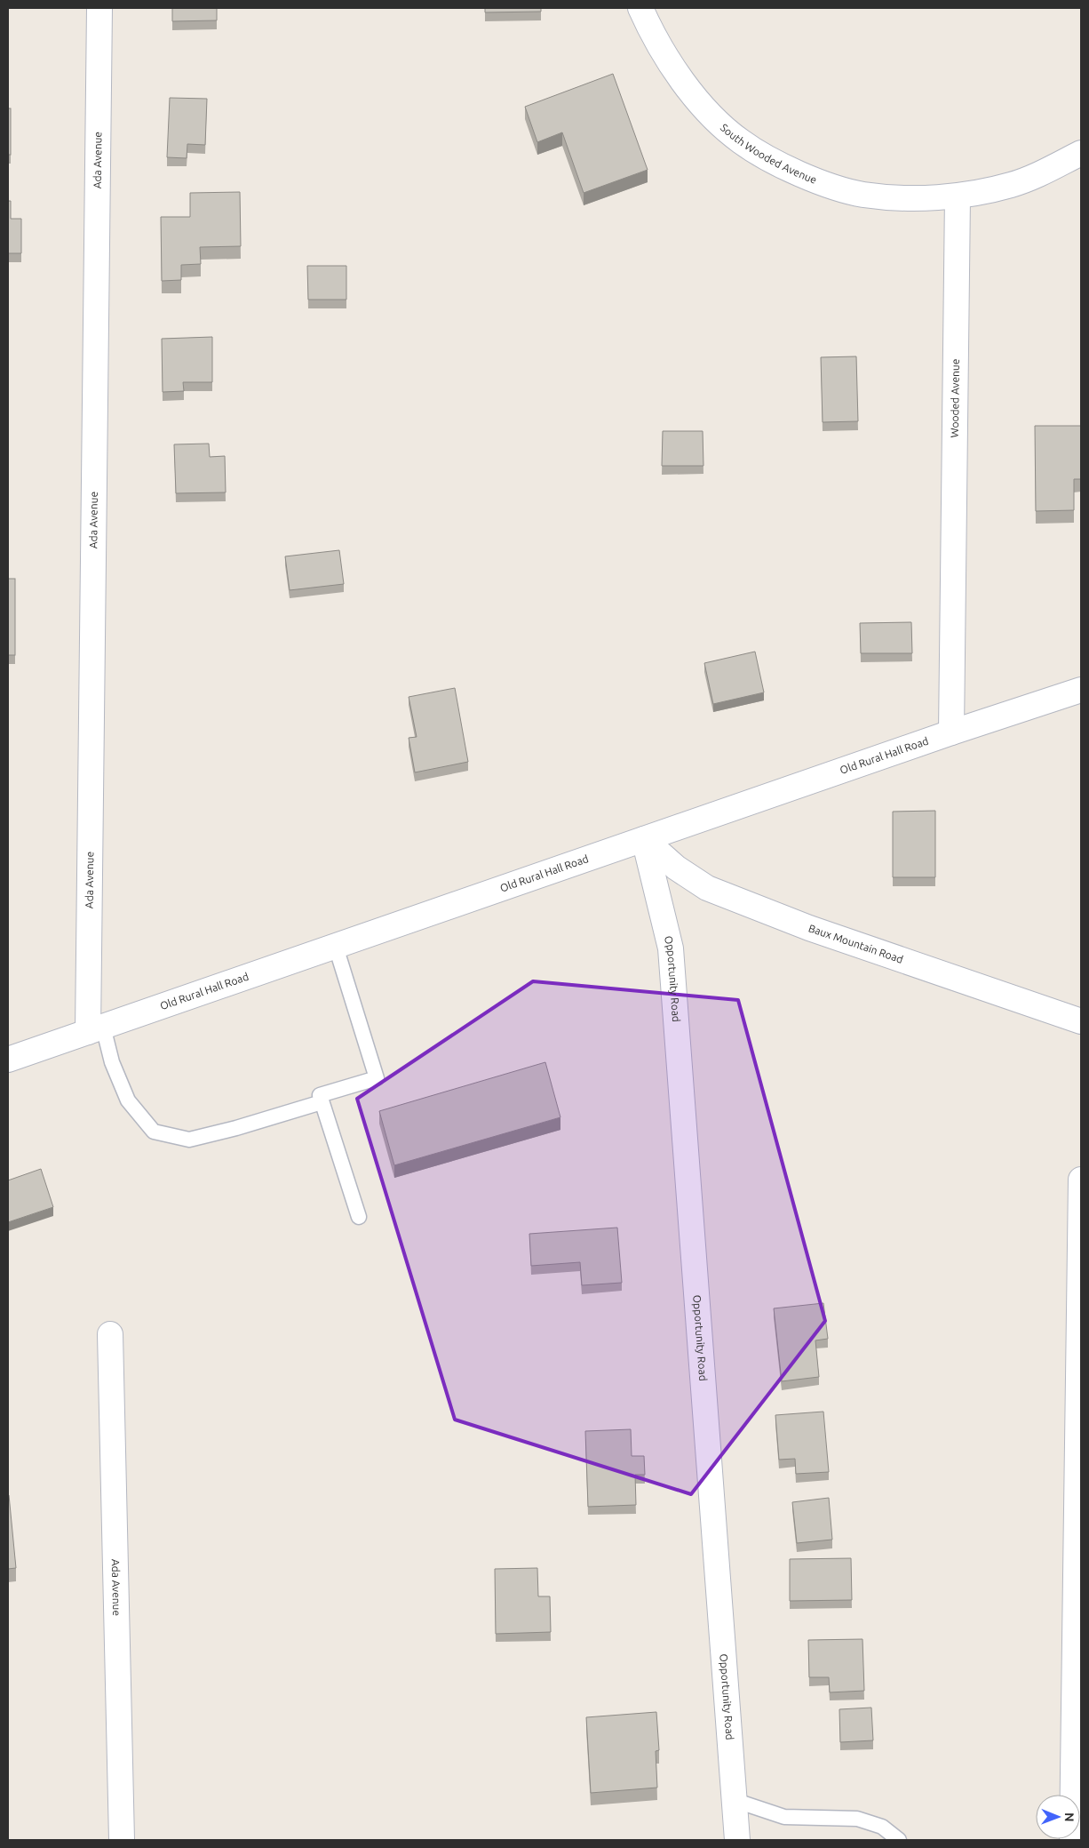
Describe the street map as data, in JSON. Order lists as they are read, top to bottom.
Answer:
{
  "streets": {
    "street": [
      "South Wooded Avenue",
      "Ada Avenue",
      "Wooded Avenue",
      "Old Rural Hall Road",
      "Baux Mountain Road",
      "Opportunity Road"
    ]
  },
  "crossings": [
    ["South Wooded Avenue", "Wooded Avenue"],
    ["Ada Avenue", "Old Rural Hall Road"],
    ["Wooded Avenue", "Old Rural Hall Road"],
    ["Old Rural Hall Road", "Baux Mountain Road"],
    ["Old Rural Hall Road", "Opportunity Road"],
    ["Baux Mountain Road", "Opportunity Road"]
  ],
  "north": "right"
}
